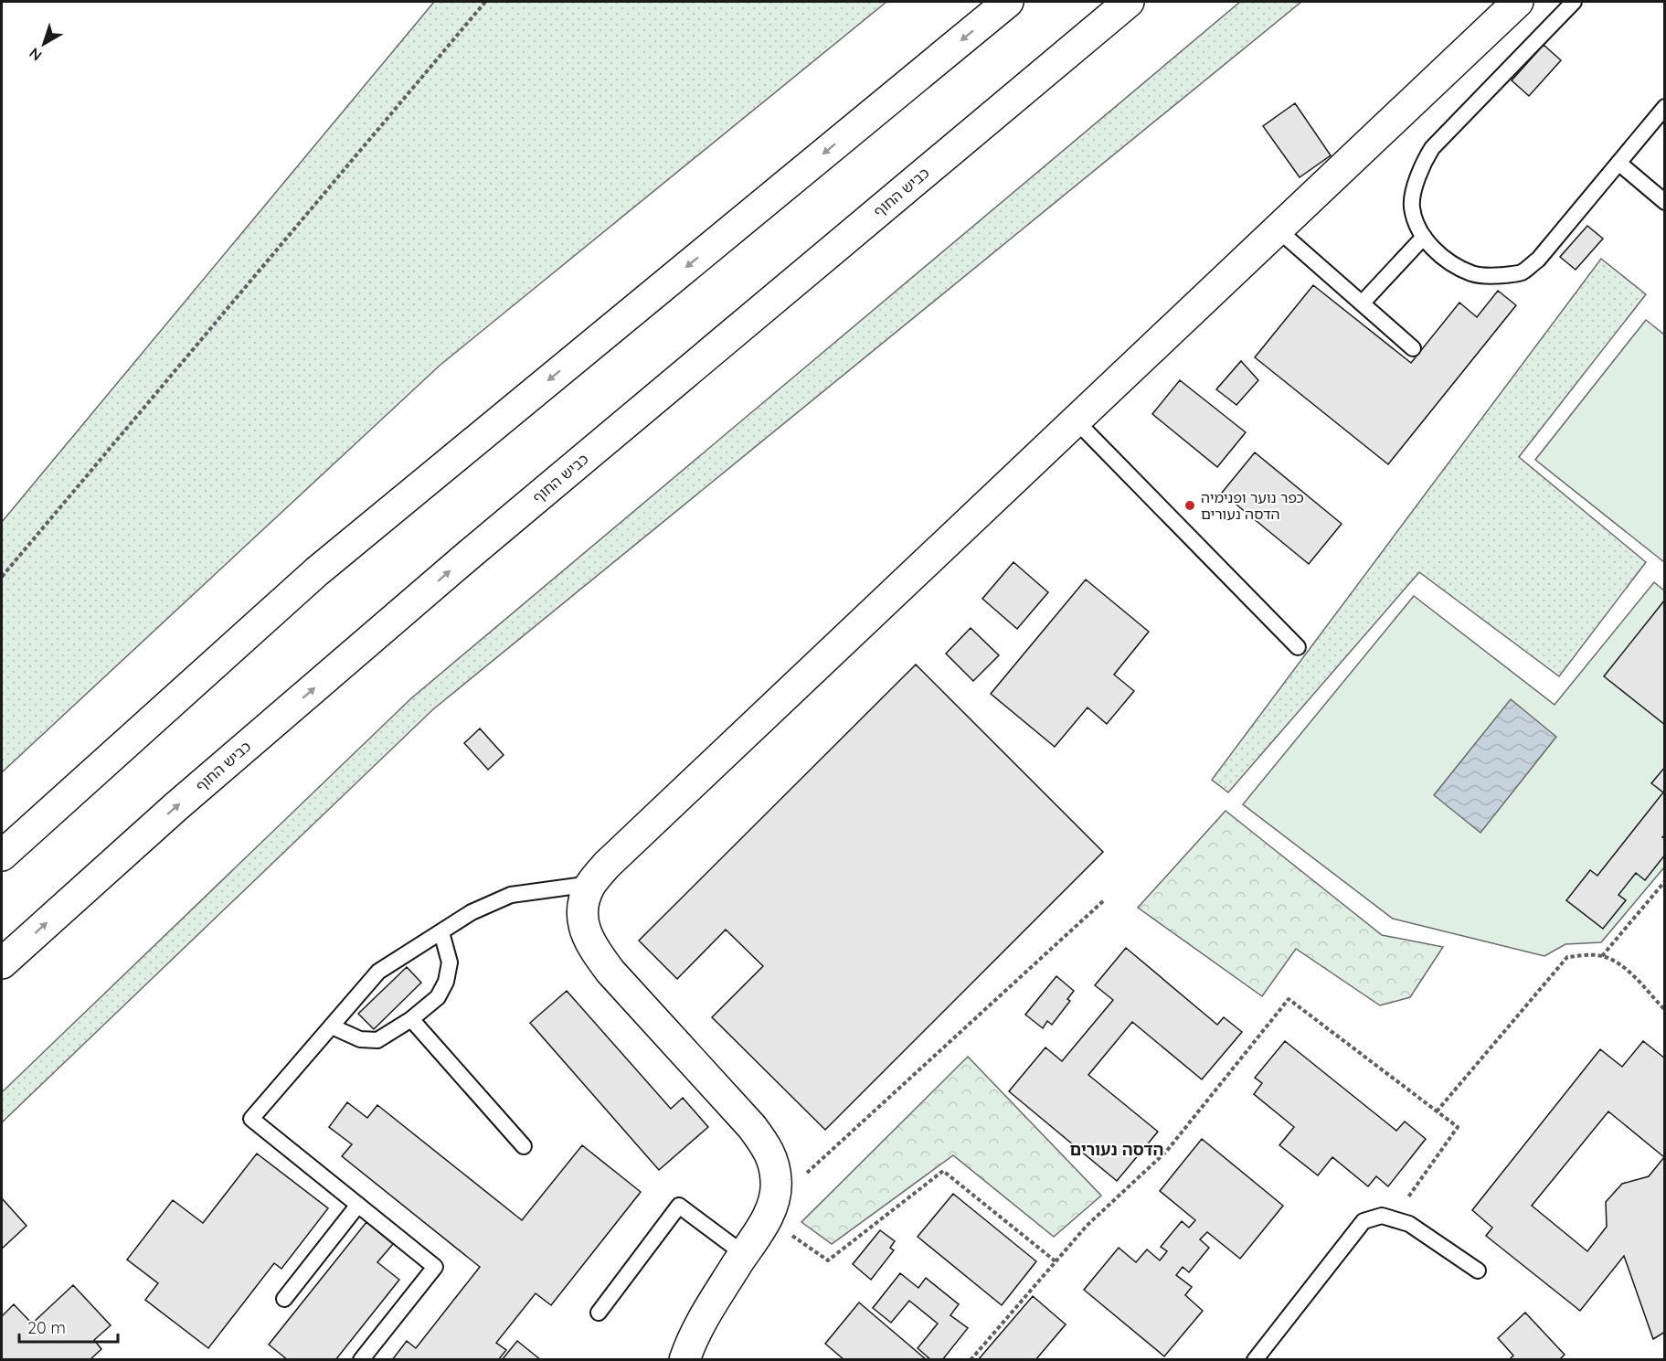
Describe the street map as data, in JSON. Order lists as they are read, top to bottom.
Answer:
{
  "streets": {
    "main road": ["כביש החוף"]
  },
  "districts": ["הדסה נעורים"],
  "places": ["כפר נוער ופנימיה הדסה נעורים"],
  "scale_bar": "20 m",
  "north": "bottom left"
}
